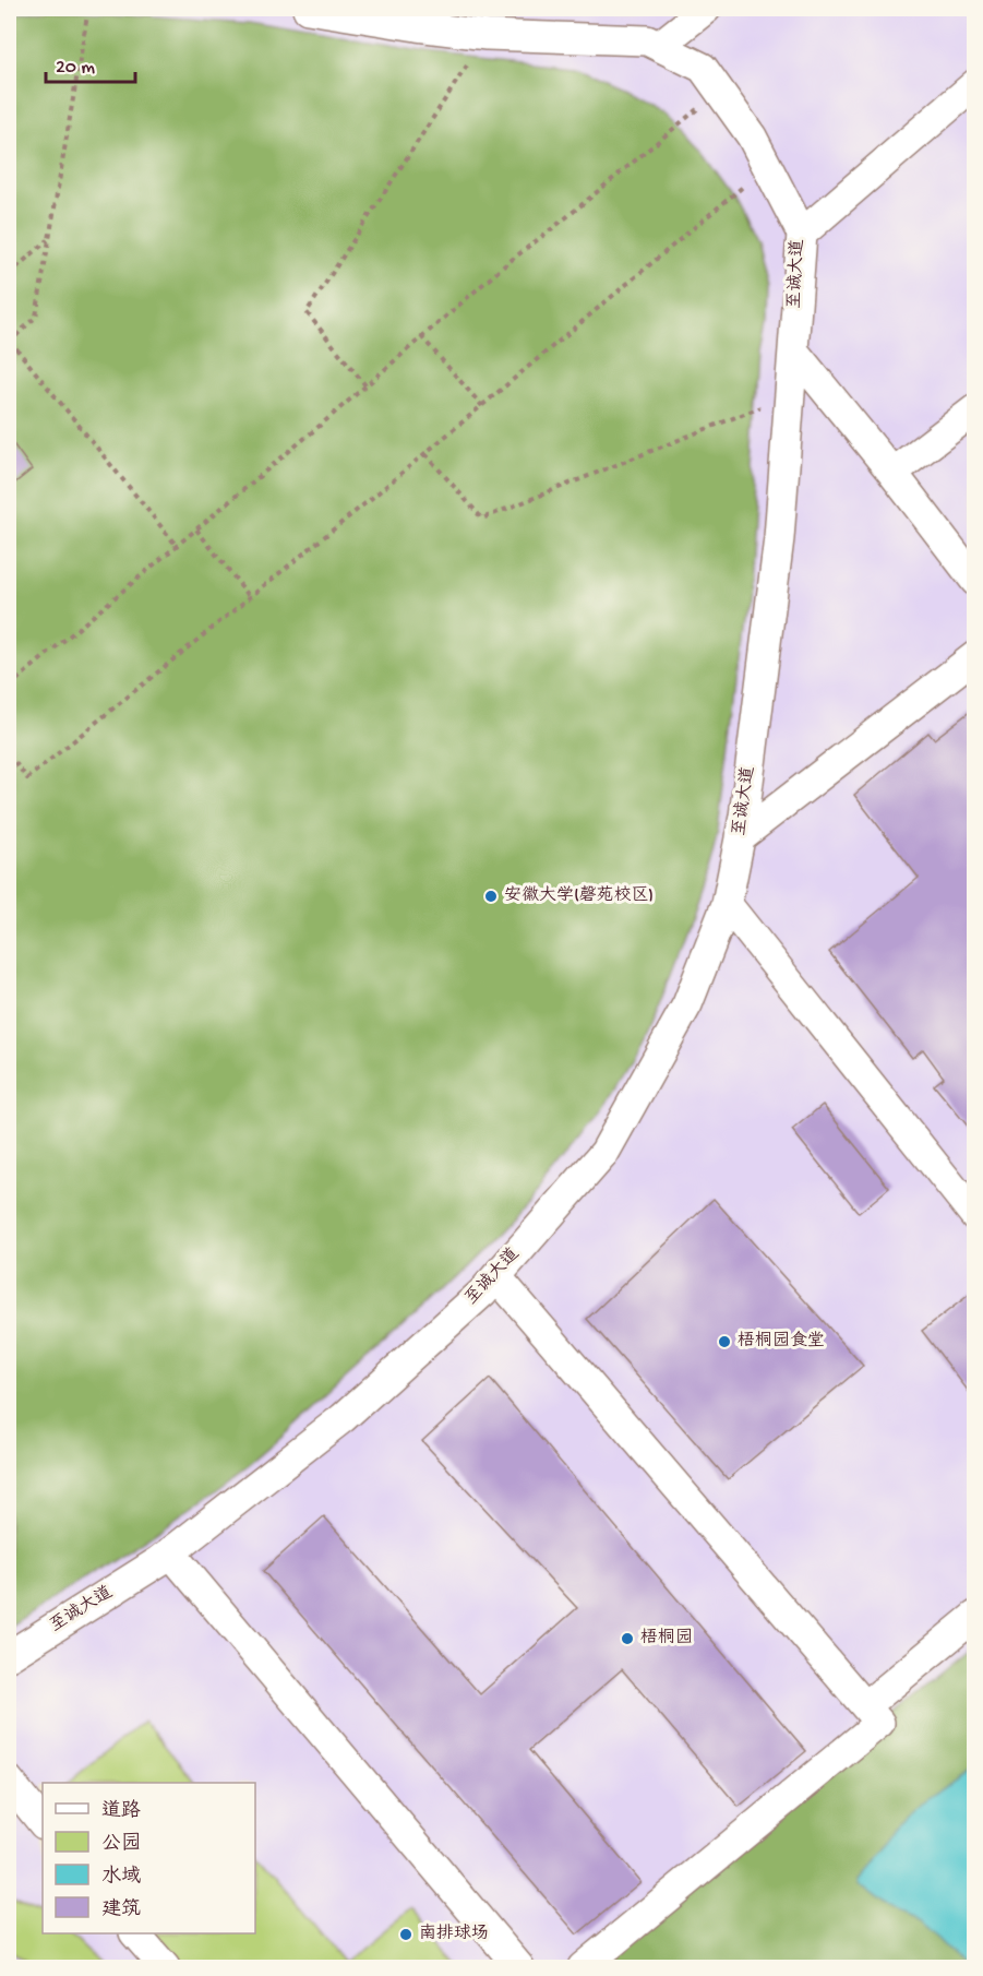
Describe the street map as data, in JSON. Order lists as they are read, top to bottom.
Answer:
{
  "streets": {
    "street": ["至诚大道"]
  },
  "places": [
    "安徽大学(磬苑校区)",
    "梧桐园食堂",
    "梧桐园",
    "南排球场"
  ],
  "legend": [
    "道路",
    "公园",
    "水域",
    "建筑"
  ],
  "scale_bar": "20 m"
}
